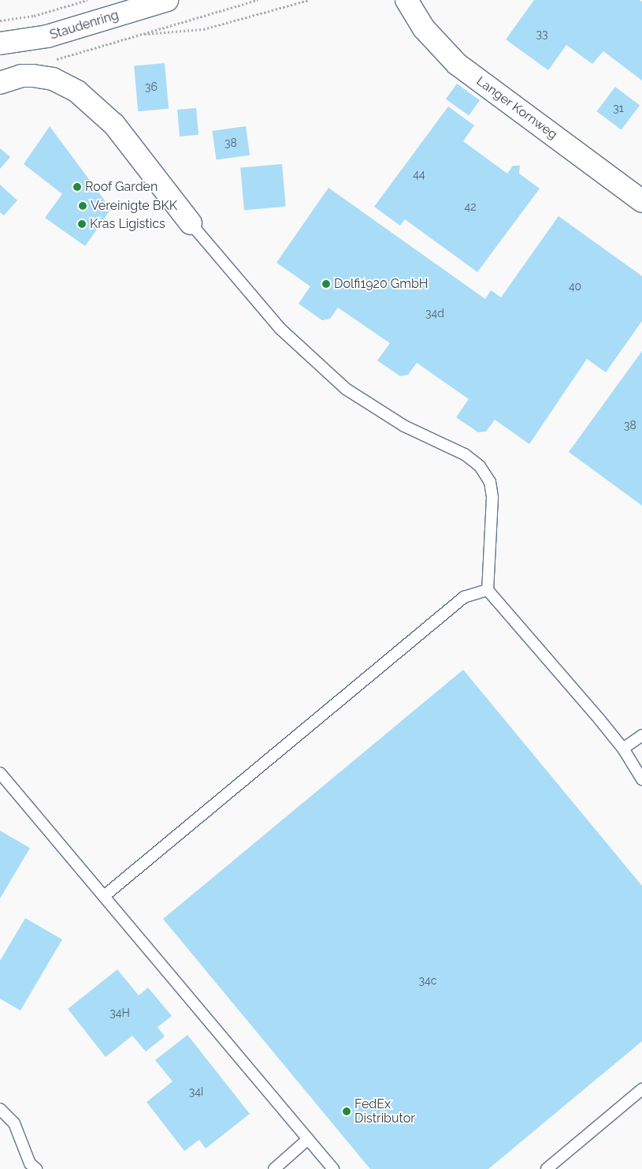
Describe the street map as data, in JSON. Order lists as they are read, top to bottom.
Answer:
{
  "streets": {
    "street": ["Staudenring", "Langer Kornweg"]
  },
  "places": [
    "Roof Garden",
    "Vereinigte BKK",
    "Kras Ligistics",
    "Dolfi1920 GmbH",
    "FedEx Distributor"
  ],
  "house_numbers": [
    "33",
    "36",
    "31",
    "38",
    "44",
    "42",
    "40",
    "34d",
    "38",
    "34c",
    "34H",
    "34I"
  ]
}
